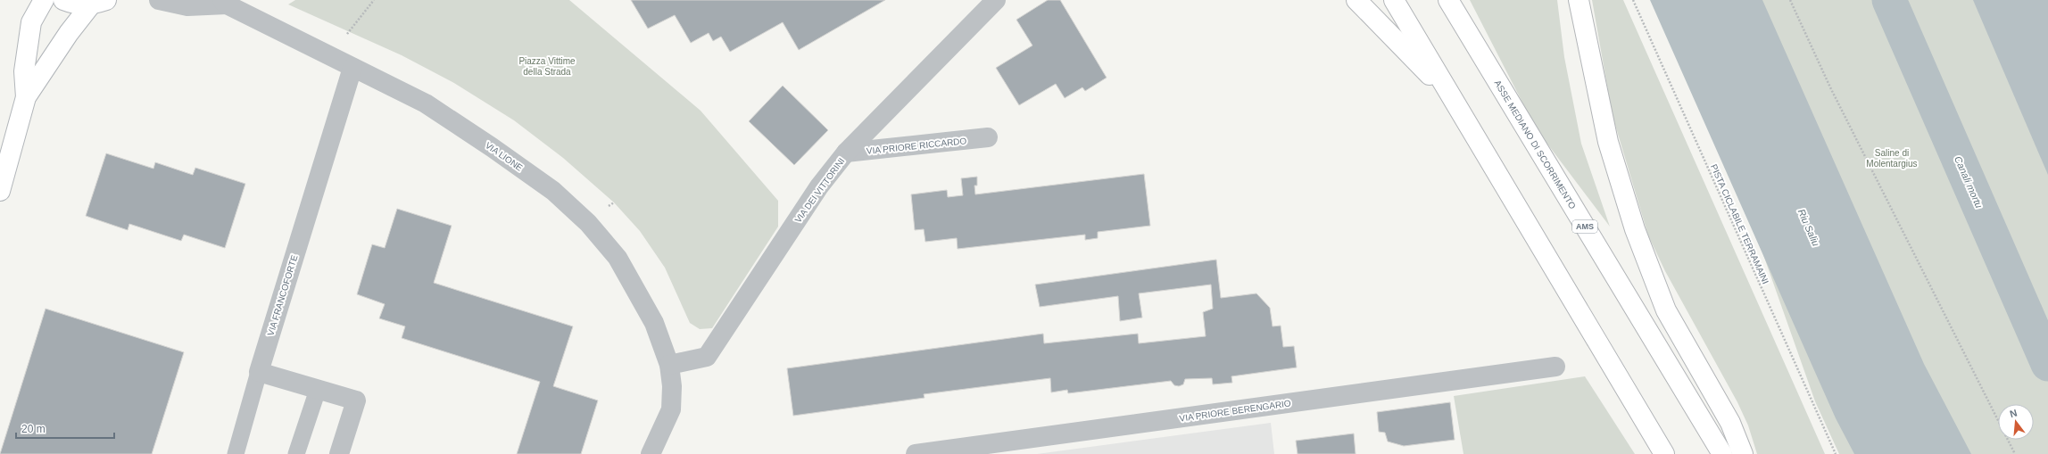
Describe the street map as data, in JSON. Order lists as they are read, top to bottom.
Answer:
{
  "streets": {
    "main road": ["ASSE MEDIANO DI SCORRIMENTO", "AMS"],
    "street": [
      "VIA PRIORE RICCARDO",
      "VIA LIONE",
      "VIA DEI VITTORINI",
      "VIA FRANCOFORTE",
      "VIA PRIORE BERENGARIO"
    ],
    "path": ["PISTA CICLABILE TERRAMAINI"]
  },
  "crossings": [
    ["VIA PRIORE RICCARDO", "VIA DEI VITTORINI"],
    ["VIA LIONE", "VIA DEI VITTORINI"],
    ["VIA LIONE", "VIA FRANCOFORTE"]
  ],
  "water": ["Canali mortu", "Riu Saliu"],
  "parks": ["Piazza Vittime della Strada", "Saline di Molentargius"],
  "scale_bar": "20 m",
  "north": "top"
}
